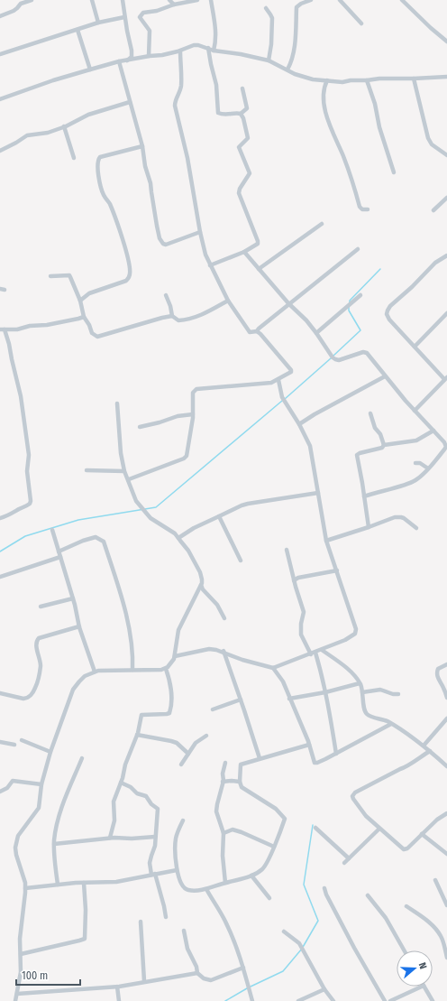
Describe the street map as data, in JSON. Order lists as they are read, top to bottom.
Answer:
{
  "scale_bar": "100 m",
  "north": "right"
}
